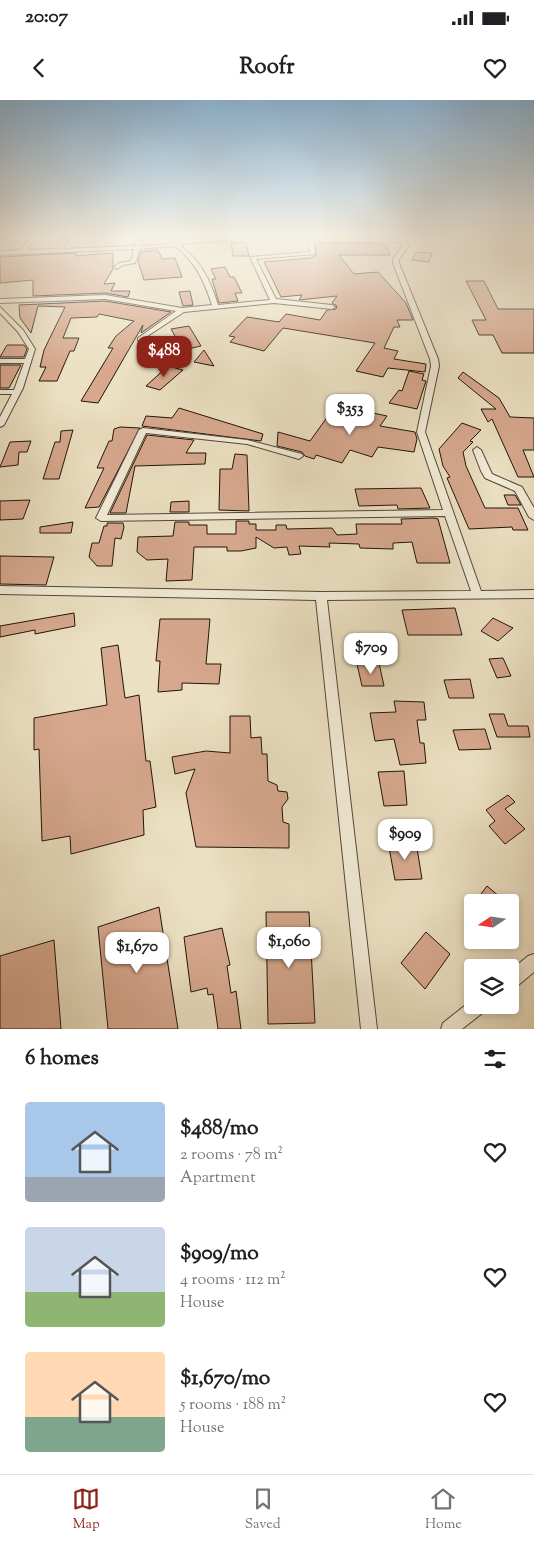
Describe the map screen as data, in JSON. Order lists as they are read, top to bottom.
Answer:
{
  "north": "left",
  "page": {
    "status": "20:07",
    "header": "Roofr",
    "price": [
      "$488",
      "$353",
      "$709",
      "$909",
      "$1,060",
      "$1,670"
    ],
    "heading": "6 homes",
    "list": [
      {
        "name": "$488/mo",
        "note": "2 rooms · 78 m² · Apartment"
      },
      {
        "name": "$909/mo",
        "note": "4 rooms · 112 m² · House"
      },
      {
        "name": "$1,670/mo",
        "note": "5 rooms · 188 m² · House"
      }
    ],
    "tabs": ["Map", "Saved", "Home"]
  }
}
